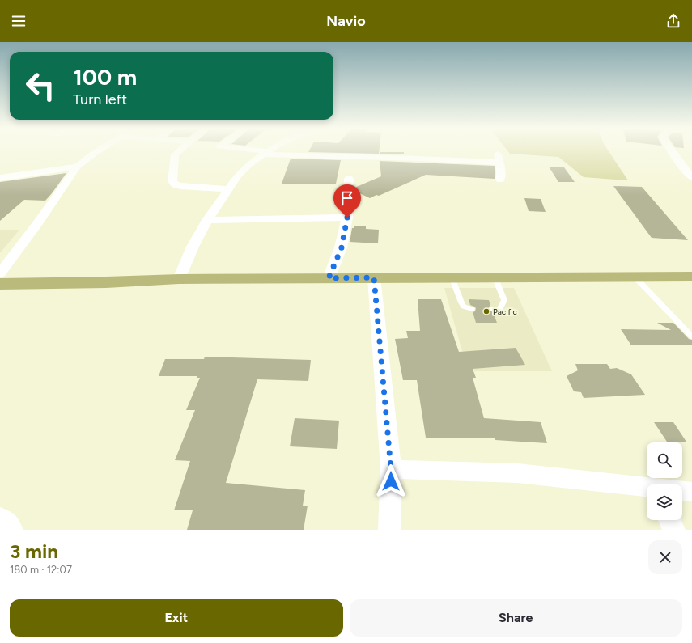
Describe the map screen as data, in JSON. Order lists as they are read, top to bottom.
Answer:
{
  "places": ["Pacific"],
  "page": {
    "header": "Navio",
    "turn": ["100 m", "Turn left"],
    "heading": ["3 min", "180 m · 12:07"],
    "buttons": ["Exit", "Share"]
  }
}
